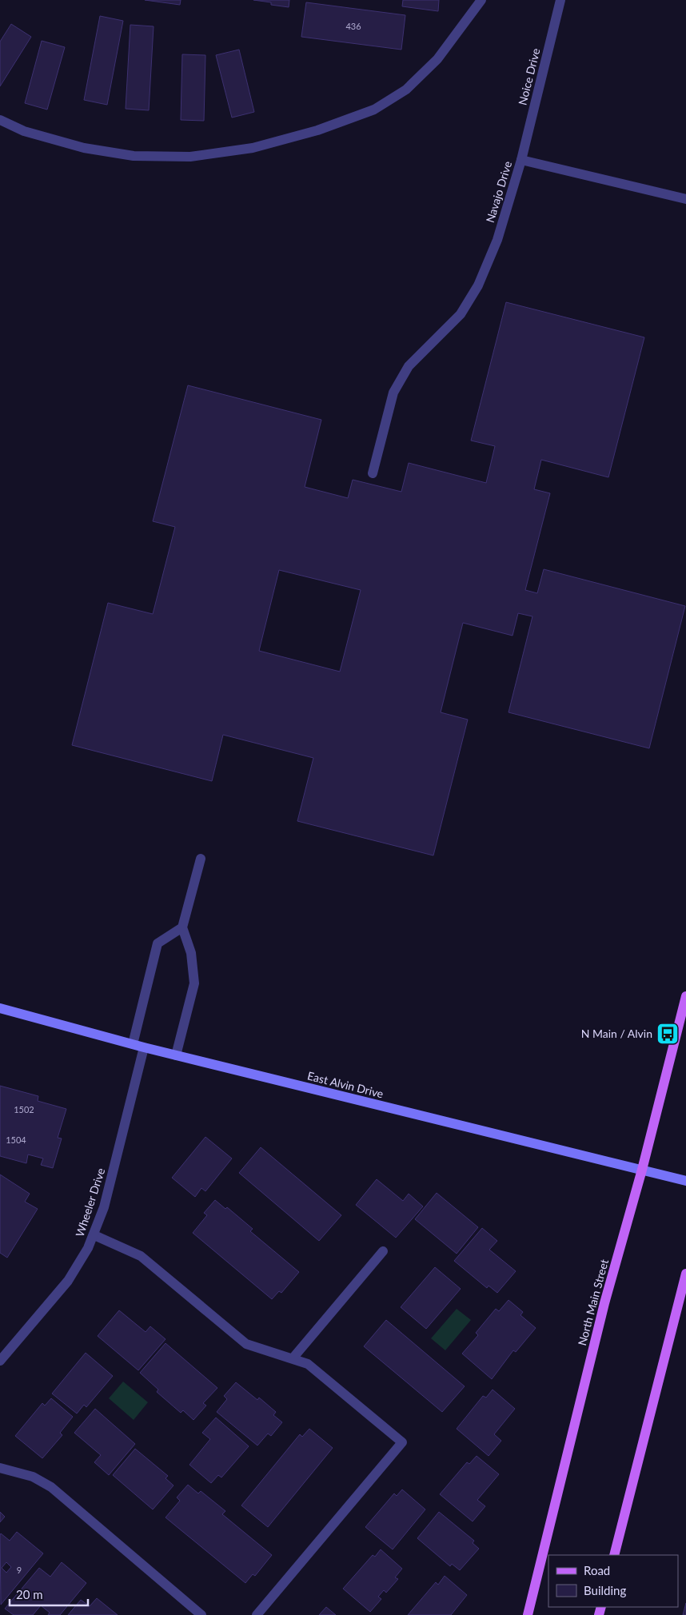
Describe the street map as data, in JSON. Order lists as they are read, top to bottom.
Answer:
{
  "streets": {
    "main road": ["East Alvin Drive", "North Main Street"],
    "street": ["Noice Drive", "Navajo Drive", "Wheeler Drive"]
  },
  "crossings": [
    ["Noice Drive", "Navajo Drive"],
    ["East Alvin Drive", "Wheeler Drive"],
    ["East Alvin Drive", "North Main Street"]
  ],
  "places": {
    "bus stop": ["N Main / Alvin"]
  },
  "house_numbers": [
    "436",
    "1502",
    "1504",
    "9"
  ],
  "legend": ["Road", "Building"],
  "scale_bar": "20 m"
}
